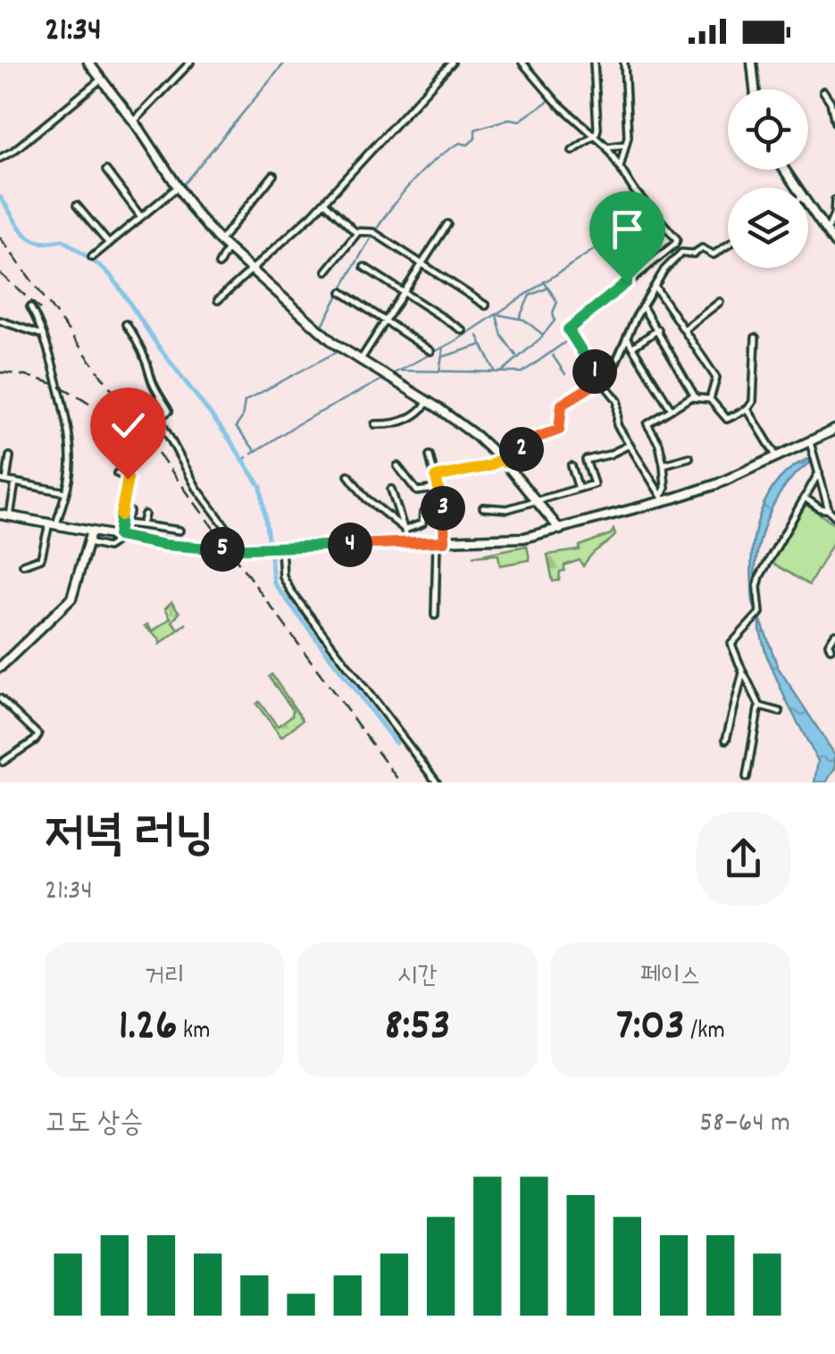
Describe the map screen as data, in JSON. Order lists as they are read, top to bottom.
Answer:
{
  "page": {
    "status": "21:34",
    "pins": [
      "1",
      "2",
      "3",
      "4",
      "5"
    ],
    "heading": ["저녁 러닝", "21:34"],
    "stats": [
      ["거리", "1.26 km"],
      ["시간", "8:53"],
      ["페이스", "7:03 /km"]
    ],
    "chart": ["고도 상승", "58–64 m"]
  }
}
